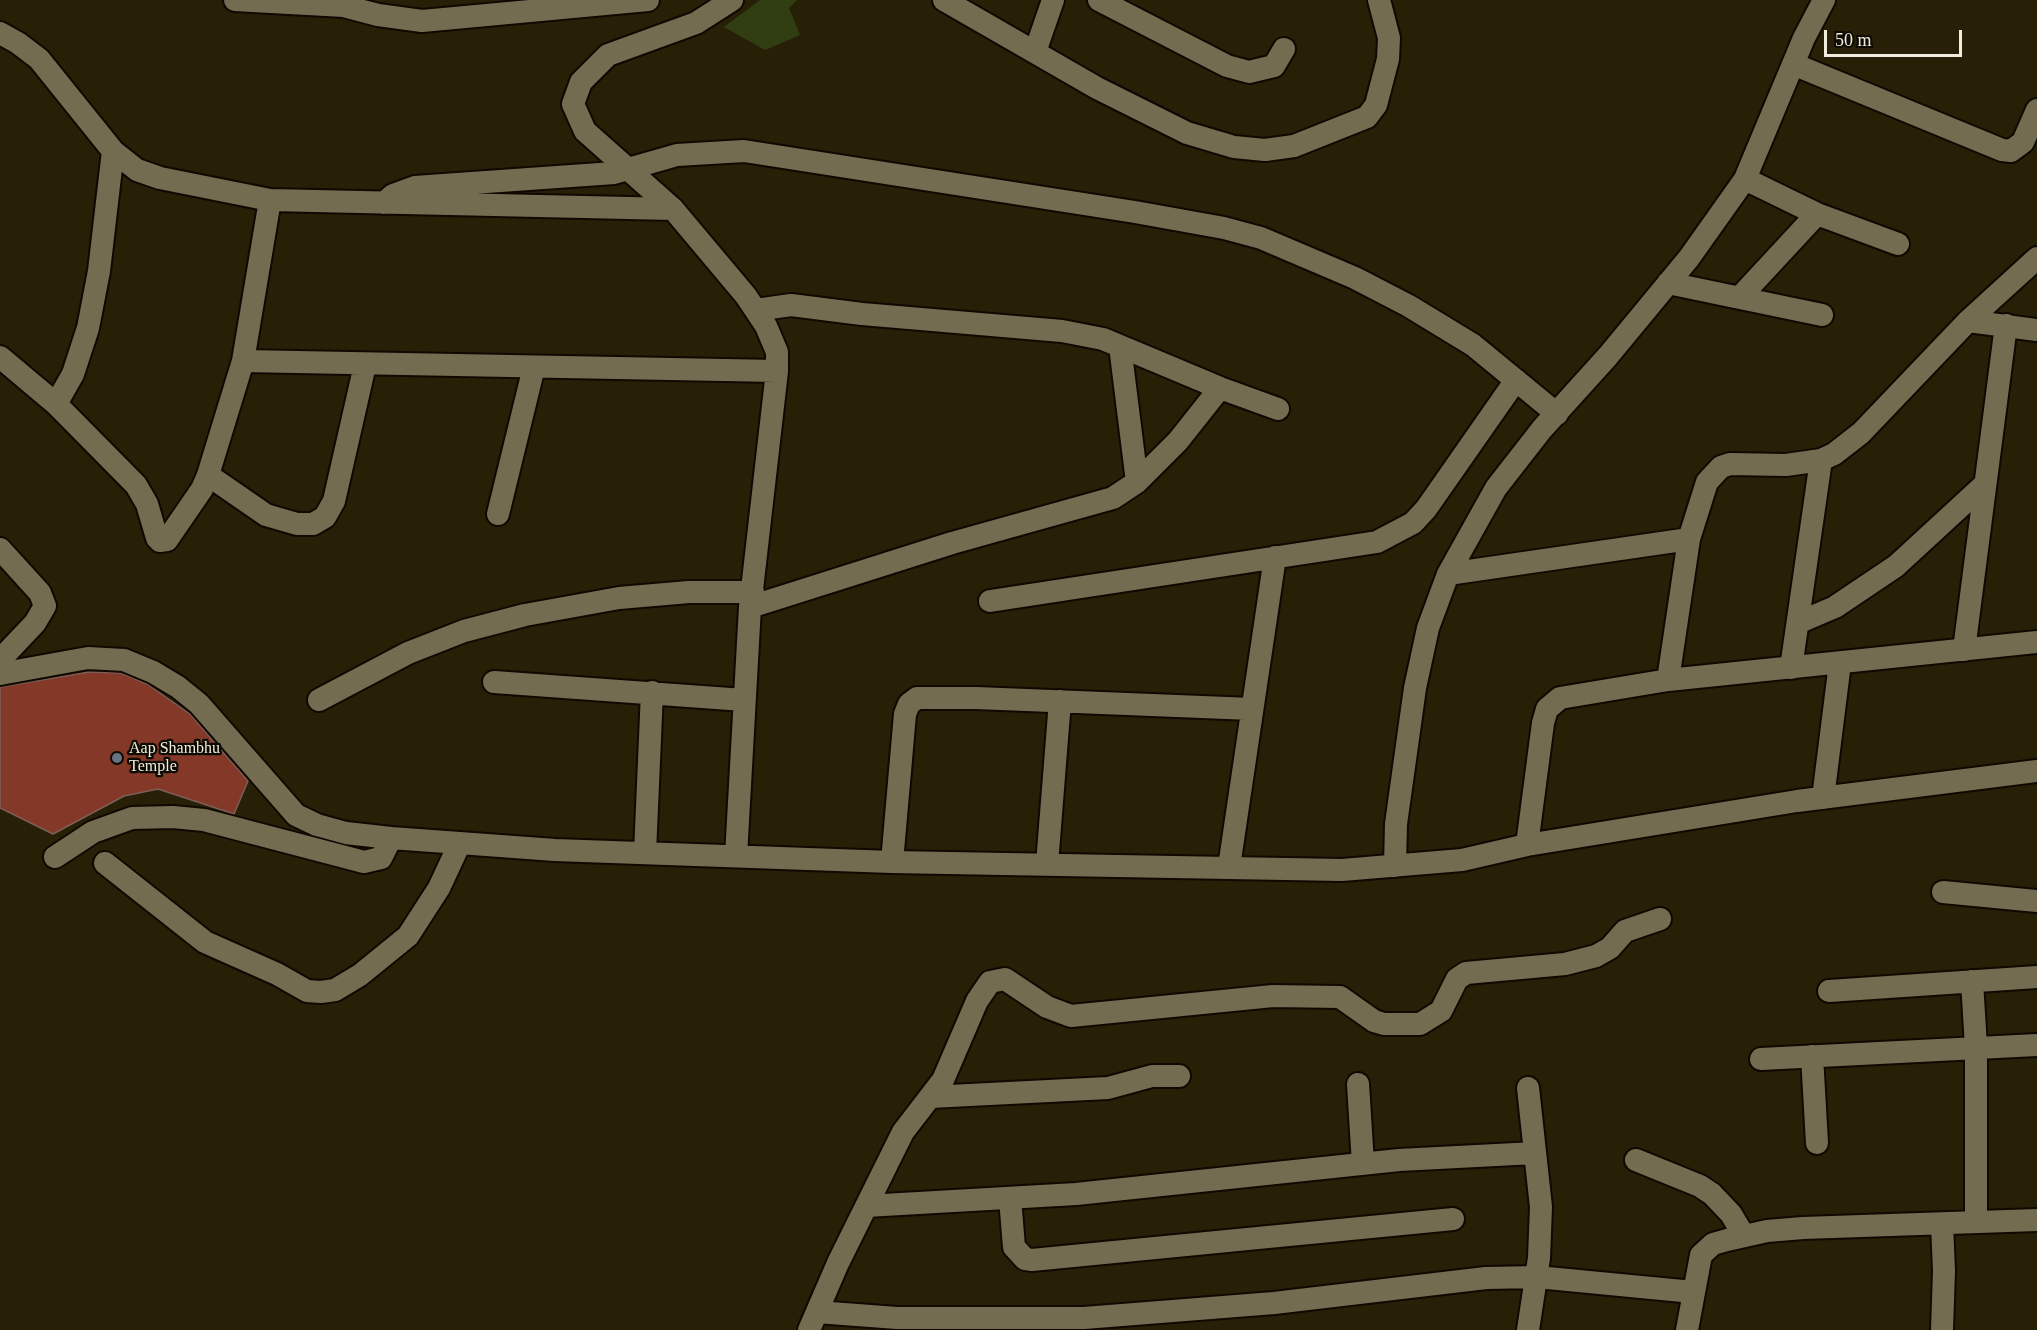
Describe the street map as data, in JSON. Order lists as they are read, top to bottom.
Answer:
{
  "places": ["Aap Shambhu Temple"],
  "scale_bar": "50 m"
}
